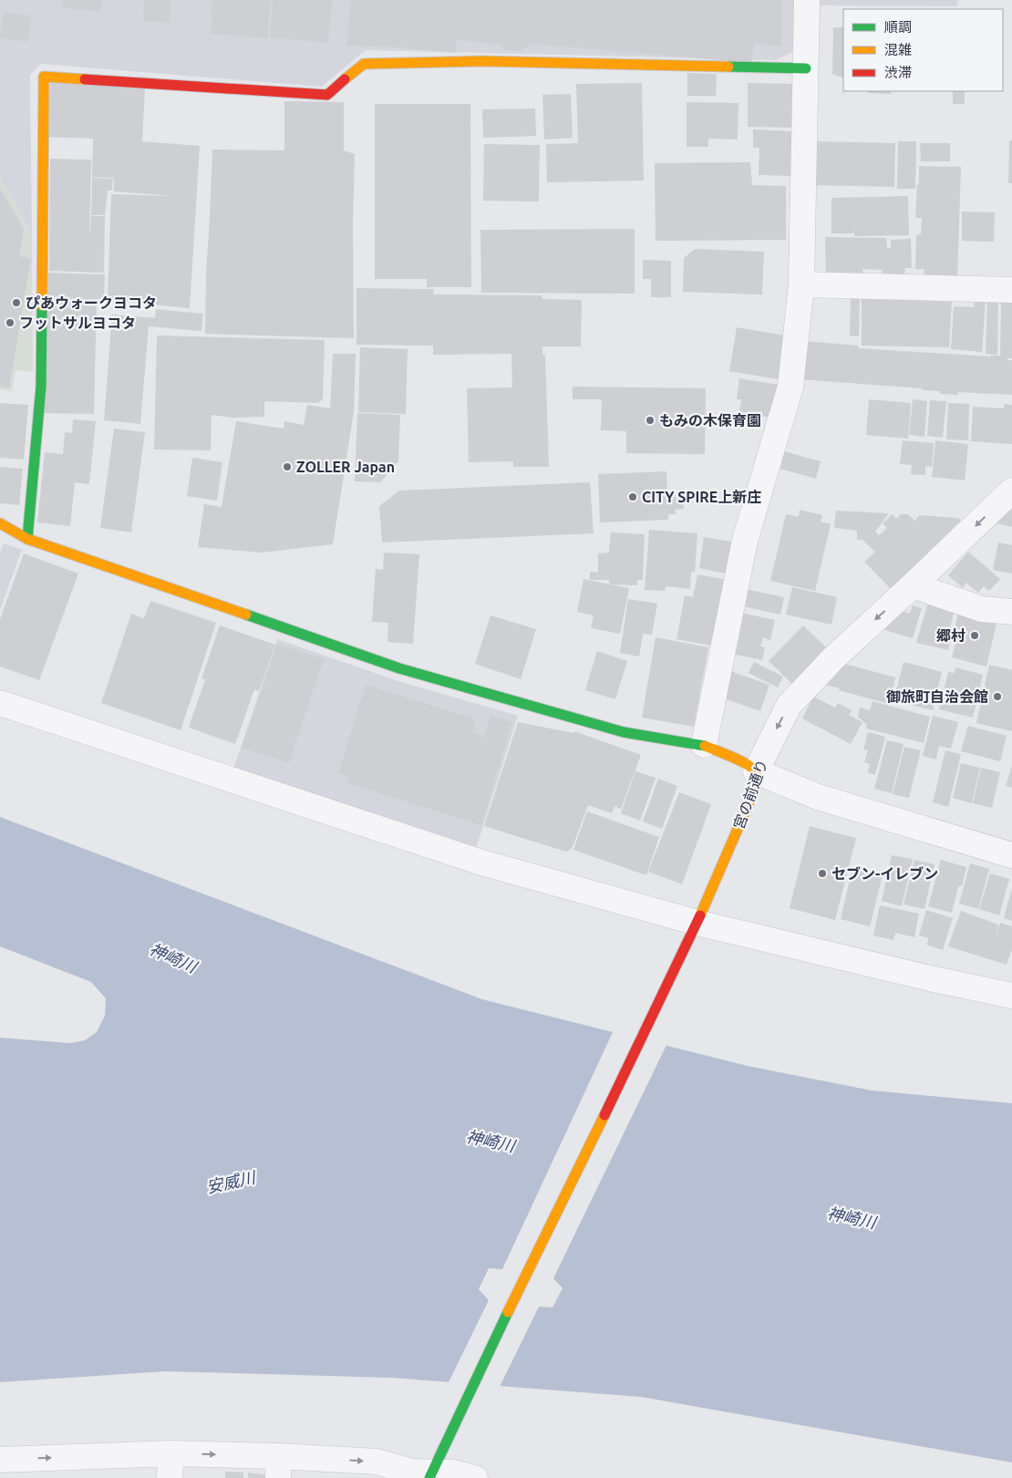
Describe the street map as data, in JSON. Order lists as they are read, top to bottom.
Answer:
{
  "streets": {
    "street": ["宮の前通り"]
  },
  "water": ["神崎川", "安威川"],
  "places": [
    "ぴあウォークヨコタ",
    "フットサルヨコタ",
    "もみの木保育園",
    "ZOLLER Japan",
    "CITY SPIRE上新庄",
    "郷村",
    "御旅町自治会館",
    "セブン-イレブン"
  ],
  "legend": ["順調", "混雑", "渋滞"]
}
